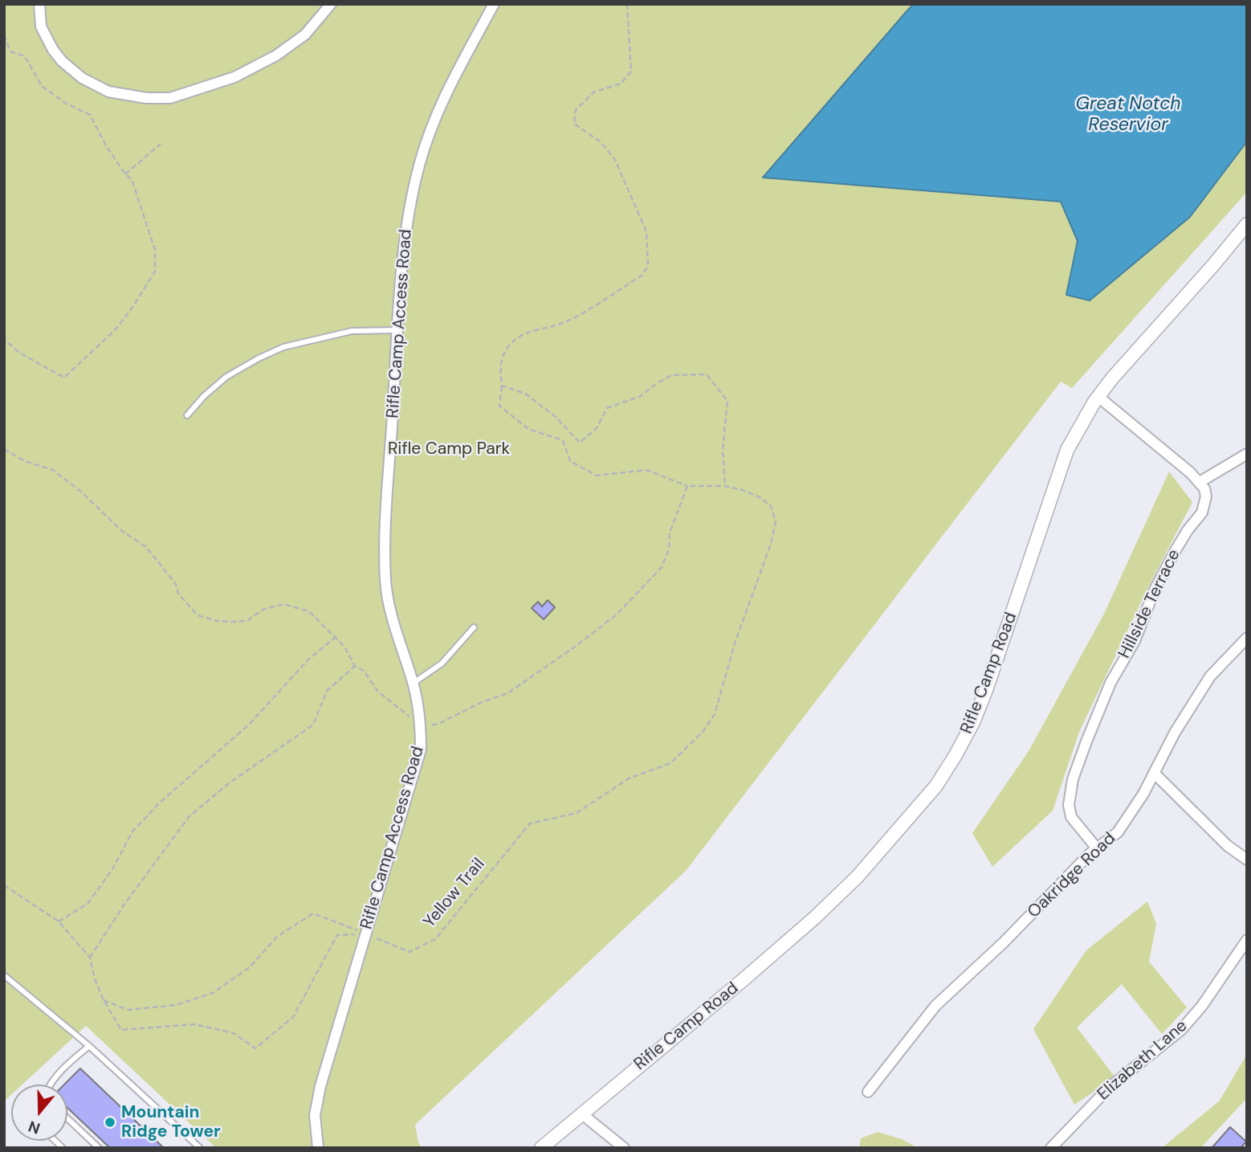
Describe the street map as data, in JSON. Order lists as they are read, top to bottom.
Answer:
{
  "streets": {
    "street": [
      "Rifle Camp Access Road",
      "Hillside Terrace",
      "Rifle Camp Road",
      "Oakridge Road",
      "Elizabeth Lane"
    ],
    "path": ["Yellow Trail"]
  },
  "crossings": [
    ["Rifle Camp Access Road", "Yellow Trail"],
    ["Hillside Terrace", "Oakridge Road"]
  ],
  "water": ["Great Notch Reservior"],
  "parks": ["Rifle Camp Park"],
  "places": ["Mountain Ridge Tower"],
  "north": "bottom"
}
